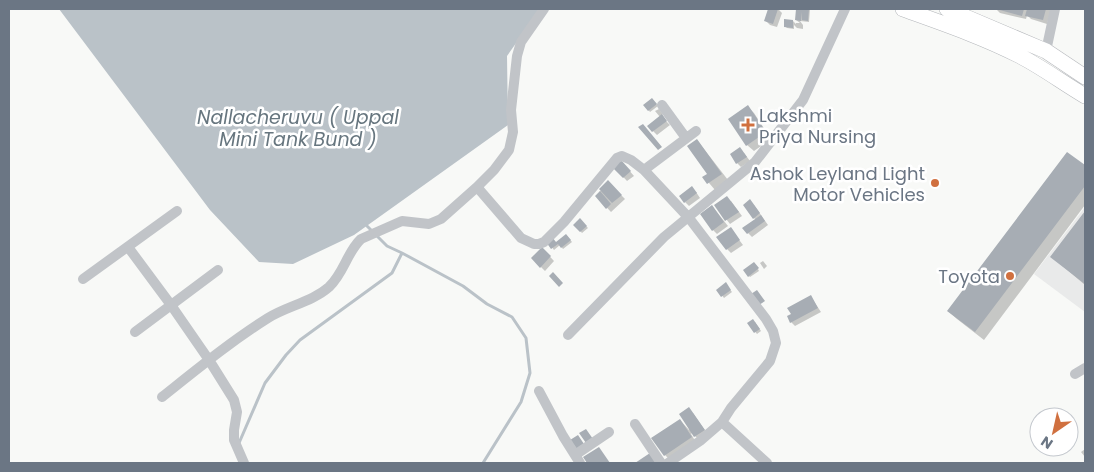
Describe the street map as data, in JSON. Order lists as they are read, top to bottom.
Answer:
{
  "water": ["Nallacheruvu ( Uppal Mini Tank Bund )"],
  "places": {
    "health": ["Lakshmi Priya Nursing"],
    "other": ["Ashok Leyland Light Motor Vehicles", "Toyota"]
  },
  "north": "bottom left"
}
